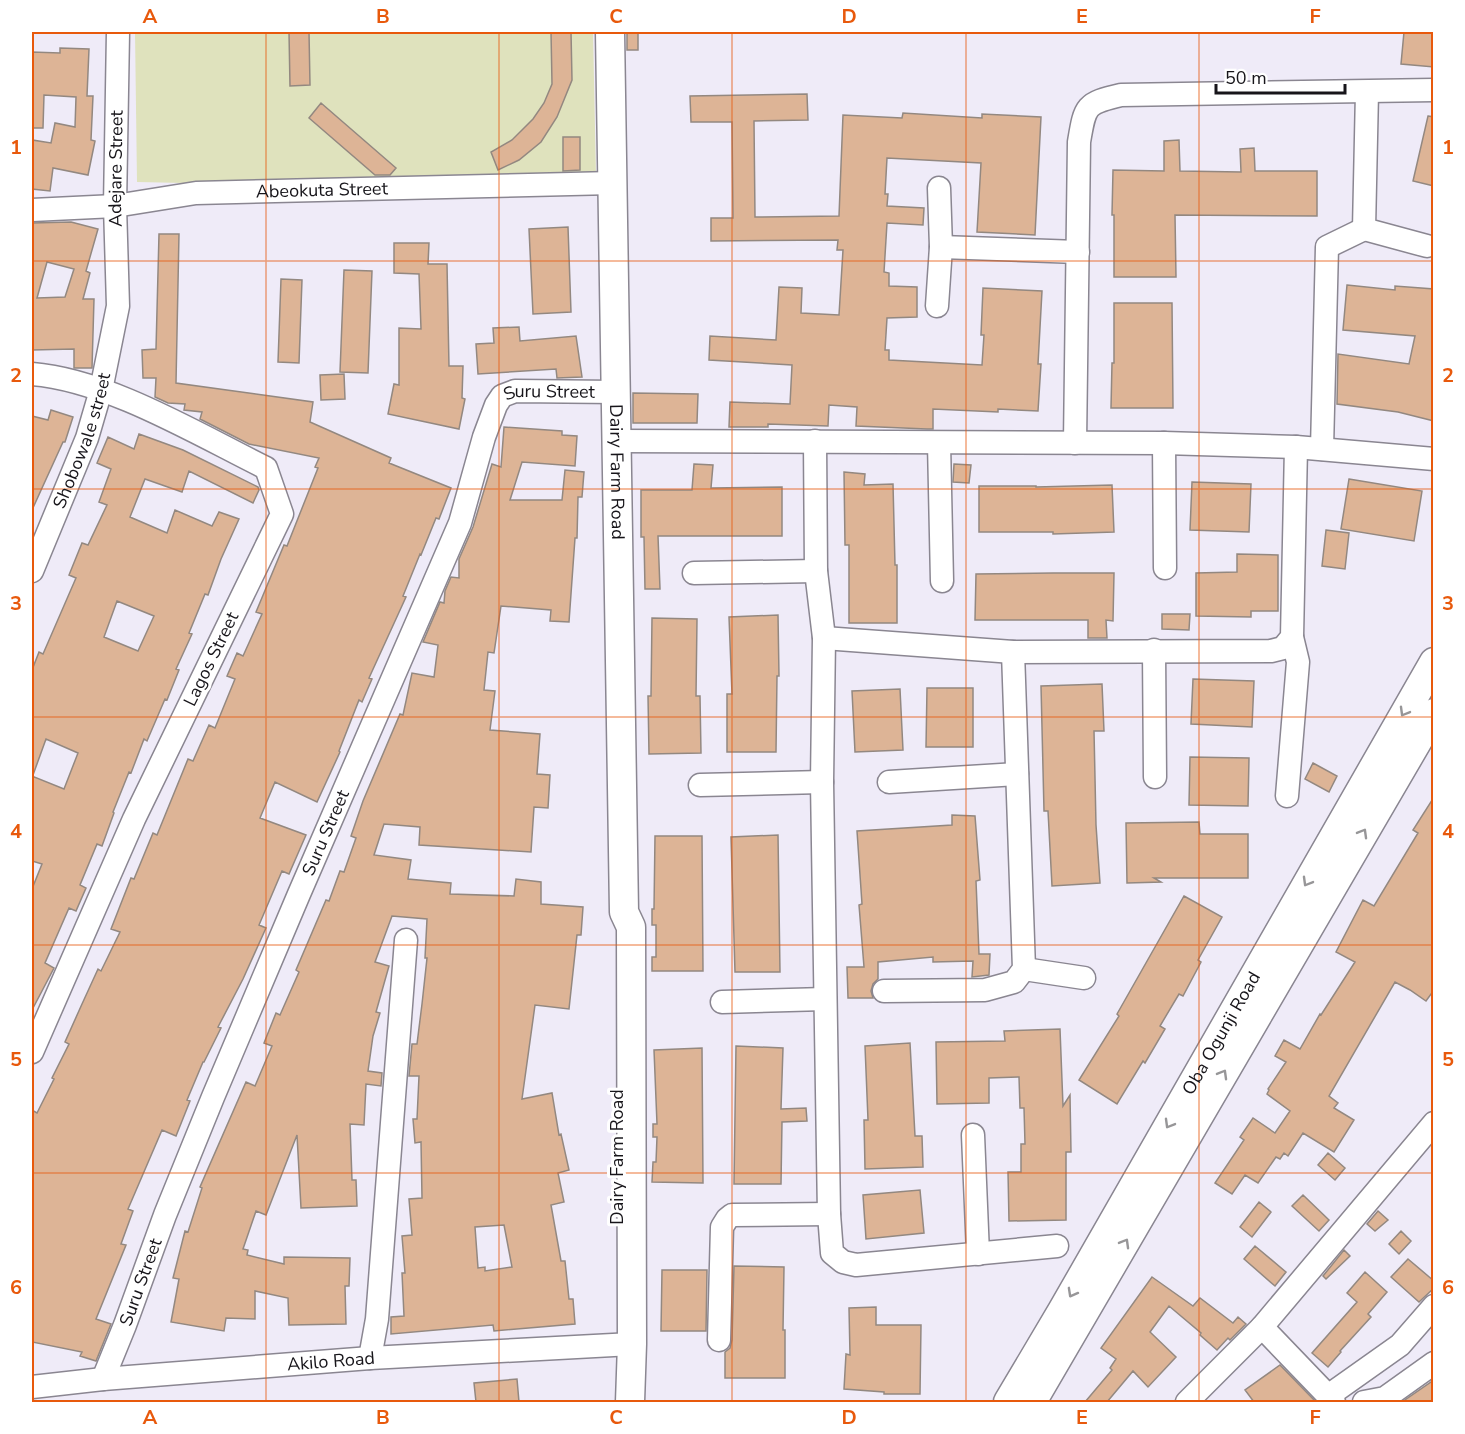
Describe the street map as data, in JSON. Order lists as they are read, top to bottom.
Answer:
{
  "streets": {
    "main road": ["Dairy Farm Road", "Oba Ogunji Road"],
    "street": [
      "Adejare Street",
      "Abeokuta Street",
      "Suru Street",
      "Shobowale street",
      "Lagos Street",
      "Akilo Road"
    ]
  },
  "crossings": [
    ["Adejare Street", "Abeokuta Street"],
    ["Adejare Street", "Shobowale street"],
    ["Abeokuta Street", "Dairy Farm Road"],
    ["Suru Street", "Dairy Farm Road"],
    ["Suru Street", "Akilo Road"],
    ["Shobowale street", "Lagos Street"],
    ["Dairy Farm Road", "Akilo Road"]
  ],
  "scale_bar": "50 m",
  "grid": {
    "columns": [
      "A",
      "B",
      "C",
      "D",
      "E",
      "F"
    ],
    "rows": [
      "1",
      "2",
      "3",
      "4",
      "5",
      "6"
    ]
  }
}
